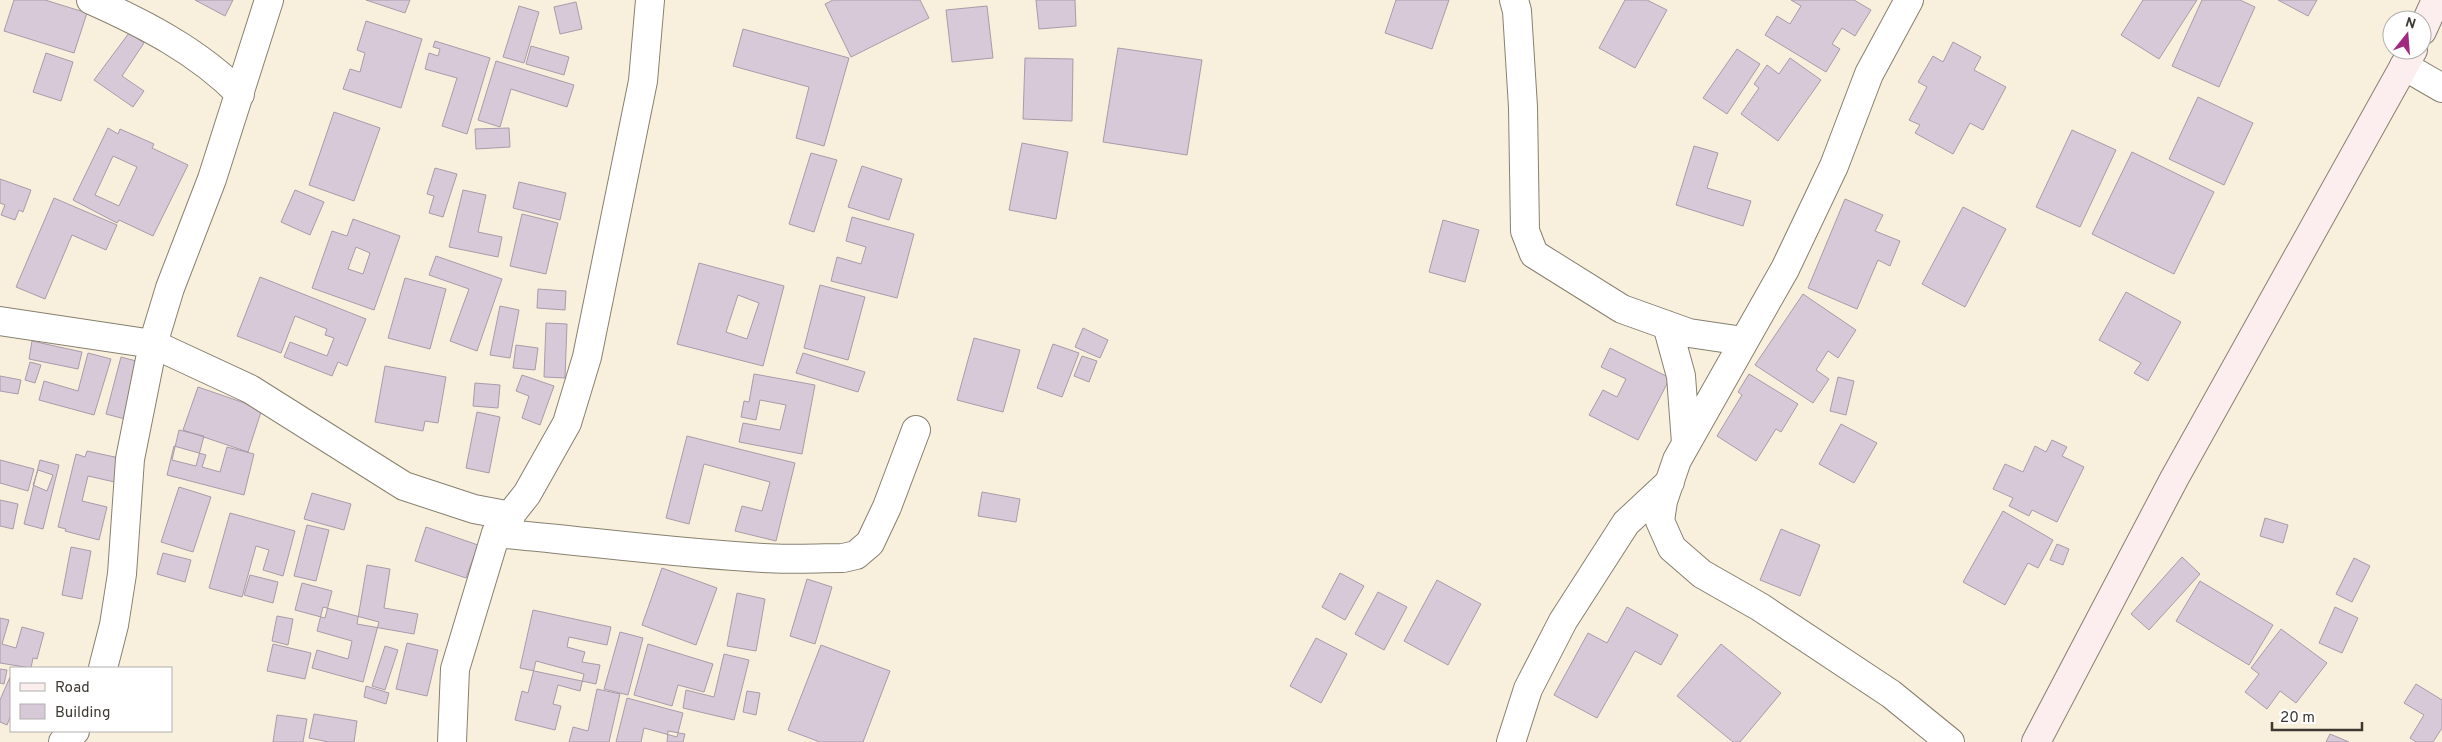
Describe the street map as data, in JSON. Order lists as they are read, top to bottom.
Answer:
{
  "legend": ["Road", "Building"],
  "scale_bar": "20 m",
  "north": "top"
}
